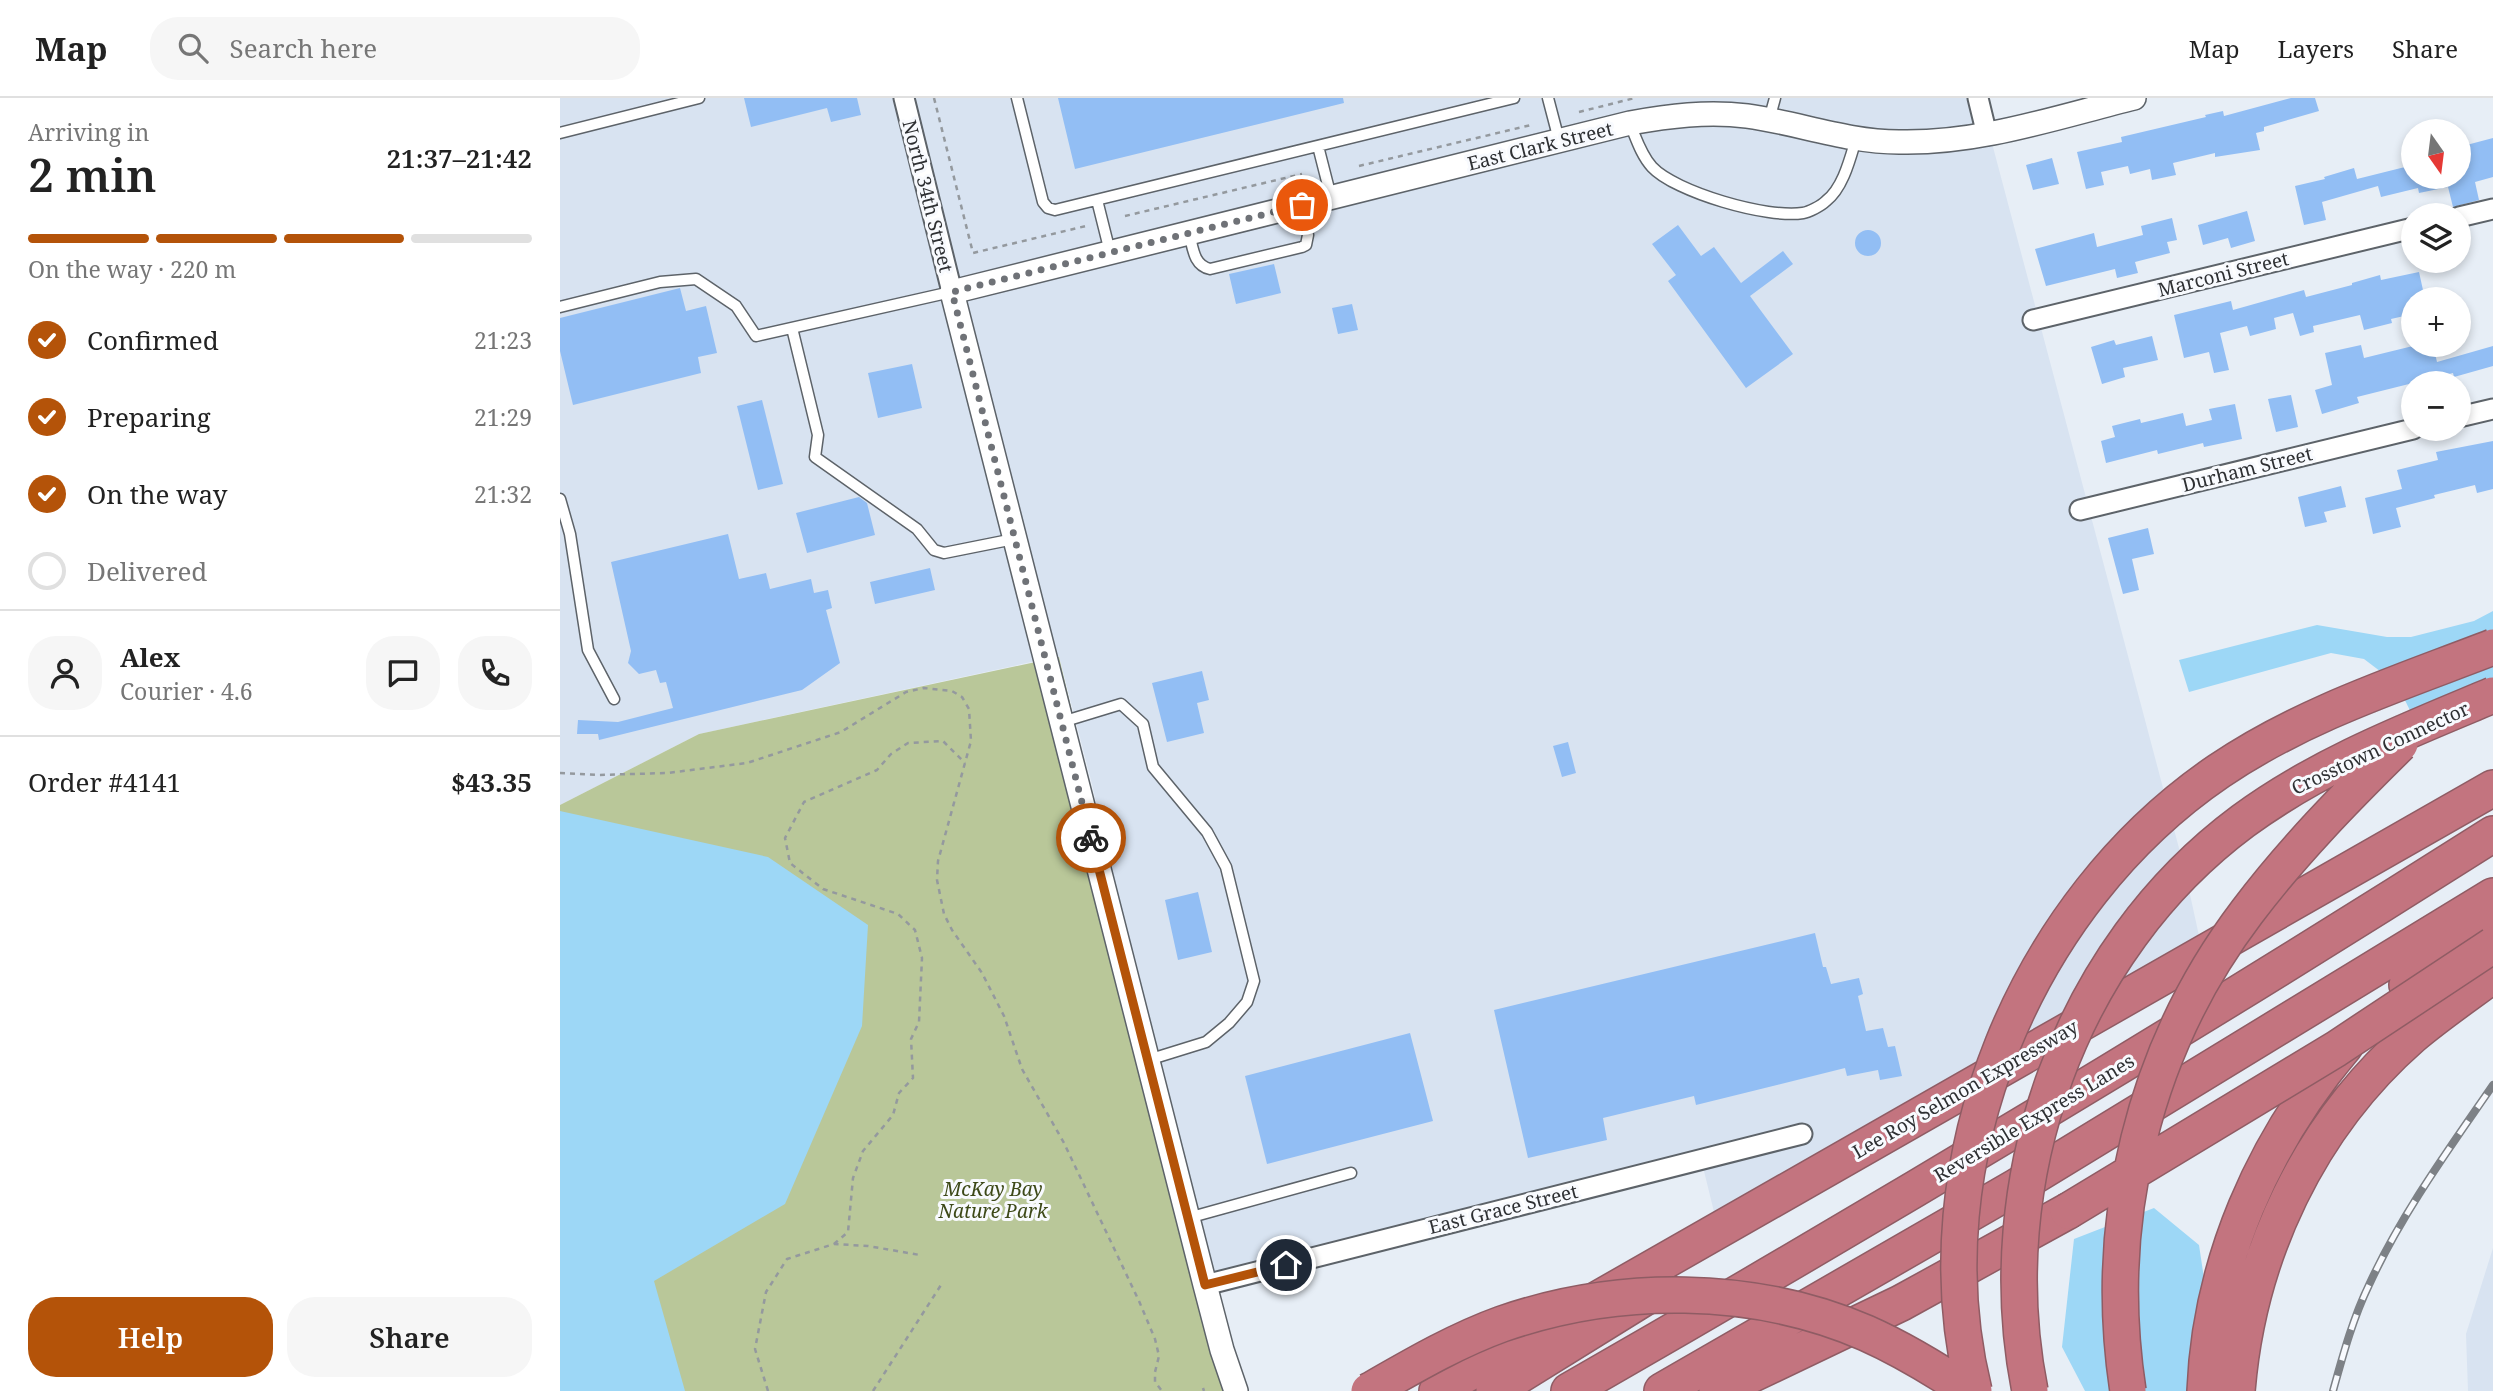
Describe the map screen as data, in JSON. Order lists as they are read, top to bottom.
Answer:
{
  "streets": {
    "highway": ["Crosstown Connector", "Lee Roy Selmon Expressway", "Reversible Express Lanes"],
    "street": [
      "East Clark Street",
      "North 34th Street",
      "Marconi Street",
      "Durham Street",
      "East Grace Street"
    ]
  },
  "crossings": [
    ["East Clark Street", "North 34th Street"],
    ["North 34th Street", "East Grace Street"]
  ],
  "parks": ["McKay Bay Nature Park"],
  "north": "bottom",
  "page": {
    "header": "Map",
    "search": "Search here",
    "nav": ["Map", "Layers", "Share"],
    "heading": ["2 min", "Arriving in", "21:37–21:42"],
    "panel": [
      "Alex",
      "Courier · 4.6",
      "Order #4141",
      "$43.35"
    ],
    "map_buttons": ["+", "−"],
    "bar": "On the way · 220 m",
    "list": [
      ["Confirmed", "21:23"],
      ["Preparing", "21:29"],
      ["On the way", "21:32"],
      "Delivered"
    ],
    "buttons": ["Help", "Share"]
  }
}
